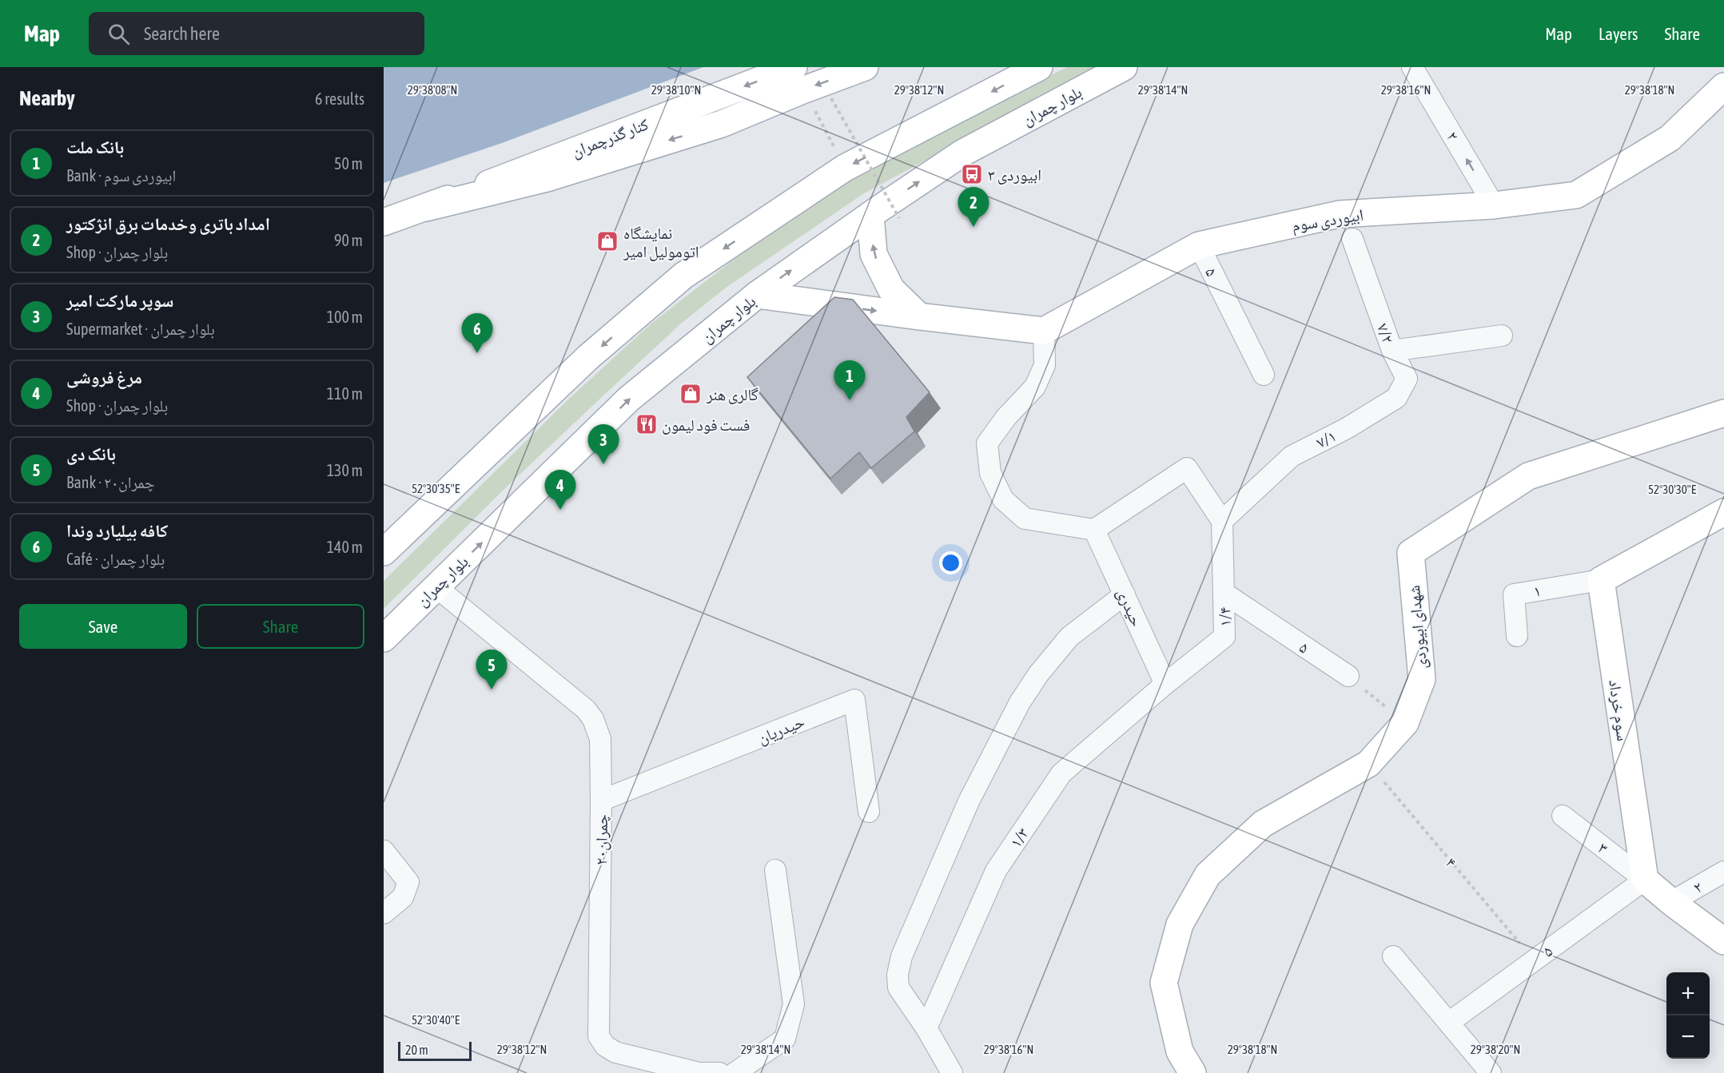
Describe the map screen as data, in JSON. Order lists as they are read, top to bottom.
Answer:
{
  "streets": {
    "street": [
      "بلوار چمران",
      "۲",
      "ابیوردی سوم",
      "۵",
      "۷/۲",
      "۷/۱",
      "۱",
      "حیدری",
      "۱/۴",
      "شهدای ابیوردی",
      "سوم خرداد",
      "حیدریان",
      "۱/۳",
      "چمران۲۰",
      "۳"
    ],
    "path": ["۴"]
  },
  "crossings": [
    ["بلوار چمران", "چمران۲۰"],
    ["۲", "ابیوردی سوم"],
    ["ابیوردی سوم", "۵"],
    ["۵", "۱/۴"],
    ["۵", "سوم خرداد"],
    ["۵", "۳"],
    ["۵", "۴"],
    ["۷/۲", "۷/۱"],
    ["۷/۱", "۱/۴"],
    ["۱", "سوم خرداد"],
    ["حیدری", "۱/۴"],
    ["حیدری", "۱/۳"],
    ["۱/۴", "۱/۳"],
    ["شهدای ابیوردی", "۴"],
    ["سوم خرداد", "۳"],
    ["حیدریان", "چمران۲۰"]
  ],
  "one_way": ["۲"],
  "places": {
    "bus stop": ["ابیوردی ۳"],
    "shop": ["نمایشگاه اتومولیل امیر", "گالری هنر"],
    "restaurant": ["فست فود لیمون"]
  },
  "scale_bar": "20 m",
  "page": {
    "header": "Map",
    "search": "Search here",
    "nav": ["Map", "Layers", "Share"],
    "heading": ["Nearby", "6 results"],
    "list": [
      {
        "mark": "1",
        "name": "بانک ملت",
        "note": "Bank · ابیوردی سوم",
        "value": "50 m"
      },
      {
        "mark": "2",
        "name": "امداد باتری وخدمات برق انژکتور",
        "note": "Shop · بلوار چمران",
        "value": "90 m"
      },
      {
        "mark": "3",
        "name": "سوپر مارکت امیر",
        "note": "Supermarket · بلوار چمران",
        "value": "100 m"
      },
      {
        "mark": "4",
        "name": "مرغ فروشی",
        "note": "Shop · بلوار چمران",
        "value": "110 m"
      },
      {
        "mark": "5",
        "name": "بانک دی",
        "note": "Bank · چمران۲۰",
        "value": "130 m"
      },
      {
        "mark": "6",
        "name": "کافه بیلیارد وندا",
        "note": "Café · بلوار چمران",
        "value": "140 m"
      }
    ],
    "pins": [
      "2",
      "6",
      "1",
      "3",
      "4",
      "5"
    ],
    "buttons": ["Save", "Share"],
    "map_buttons": ["+", "−"],
    "scale": "20 m"
  },
  "coordinates": [
    "29°38'12\"N",
    "29°38'14\"N",
    "29°38'16\"N",
    "29°38'18\"N",
    "29°38'08\"N",
    "29°38'10\"N",
    "52°30'35\"E",
    "52°30'30\"E",
    "52°30'40\"E",
    "29°38'20\"N"
  ]
}
